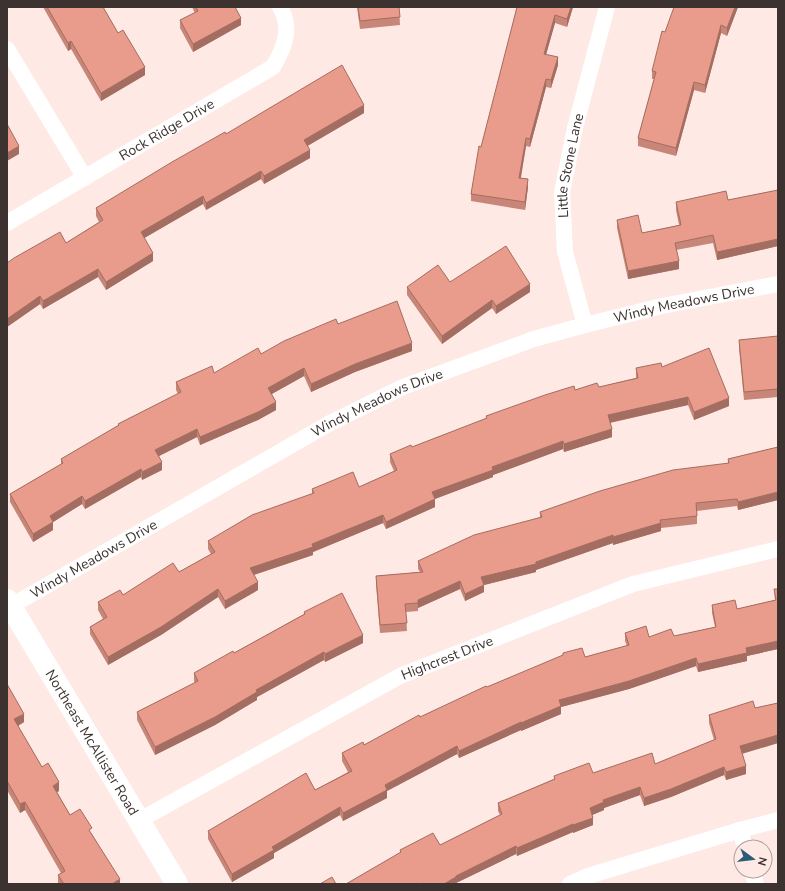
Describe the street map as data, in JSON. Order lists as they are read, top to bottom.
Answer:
{
  "streets": {
    "street": [
      "Rock Ridge Drive",
      "Little Stone Lane",
      "Windy Meadows Drive",
      "Highcrest Drive",
      "Northeast McAllister Road"
    ]
  },
  "crossings": [
    ["Little Stone Lane", "Windy Meadows Drive"],
    ["Windy Meadows Drive", "Northeast McAllister Road"],
    ["Highcrest Drive", "Northeast McAllister Road"]
  ],
  "north": "right"
}
